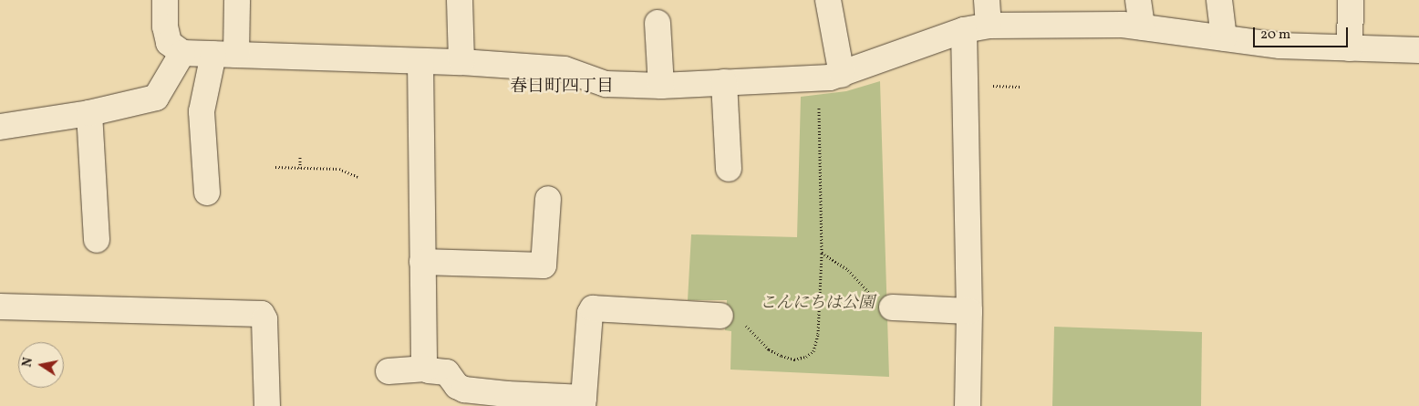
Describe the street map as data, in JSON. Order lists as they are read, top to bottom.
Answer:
{
  "districts": ["春日町四丁目"],
  "parks": ["こんにちは公園"],
  "scale_bar": "20 m",
  "north": "left"
}
